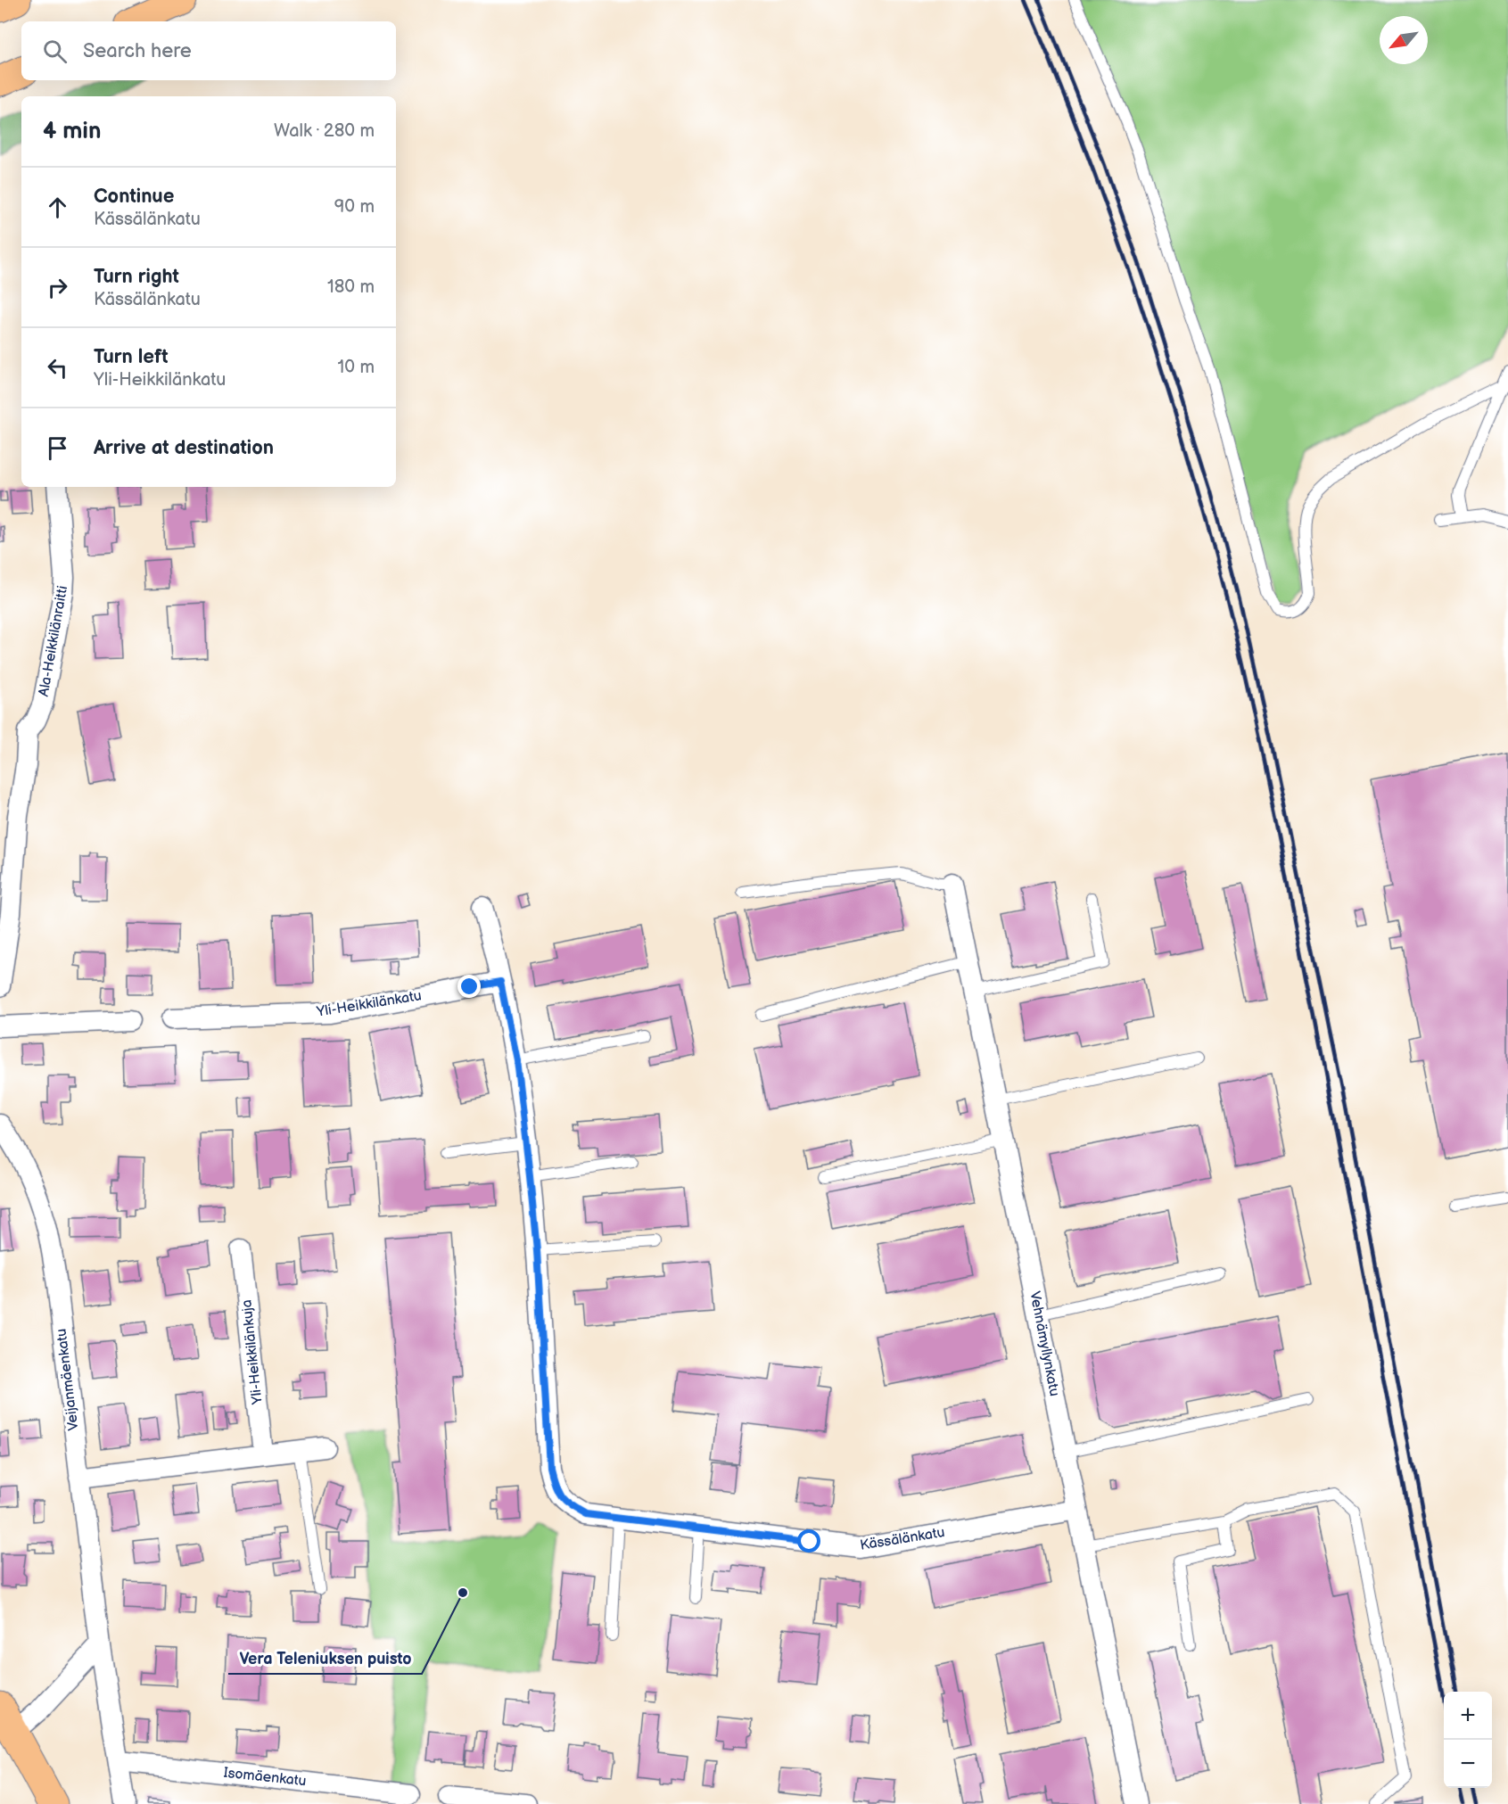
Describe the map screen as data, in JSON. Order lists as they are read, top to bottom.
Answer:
{
  "streets": {
    "street": [
      "Ala-Heikkilänraitti",
      "Yli-Heikkilänkatu",
      "Vehnämyllynkatu",
      "Yli-Heikkilänkuja",
      "Veijanmäenkatu",
      "Kässälänkatu",
      "Isomäenkatu"
    ]
  },
  "crossings": [
    ["Yli-Heikkilänkatu", "Kässälänkatu"],
    ["Vehnämyllynkatu", "Kässälänkatu"],
    ["Veijanmäenkatu", "Isomäenkatu"]
  ],
  "places": ["Vera Teleniuksen puisto"],
  "north": "bottom left",
  "page": {
    "search": "Search here",
    "heading": ["4 min", "Walk · 280 m"],
    "list": [
      ["Continue", "Kässälänkatu", "90 m"],
      ["Turn right", "Kässälänkatu", "180 m"],
      ["Turn left", "Yli-Heikkilänkatu", "10 m"],
      "Arrive at destination"
    ],
    "map_buttons": ["+", "−"]
  }
}
